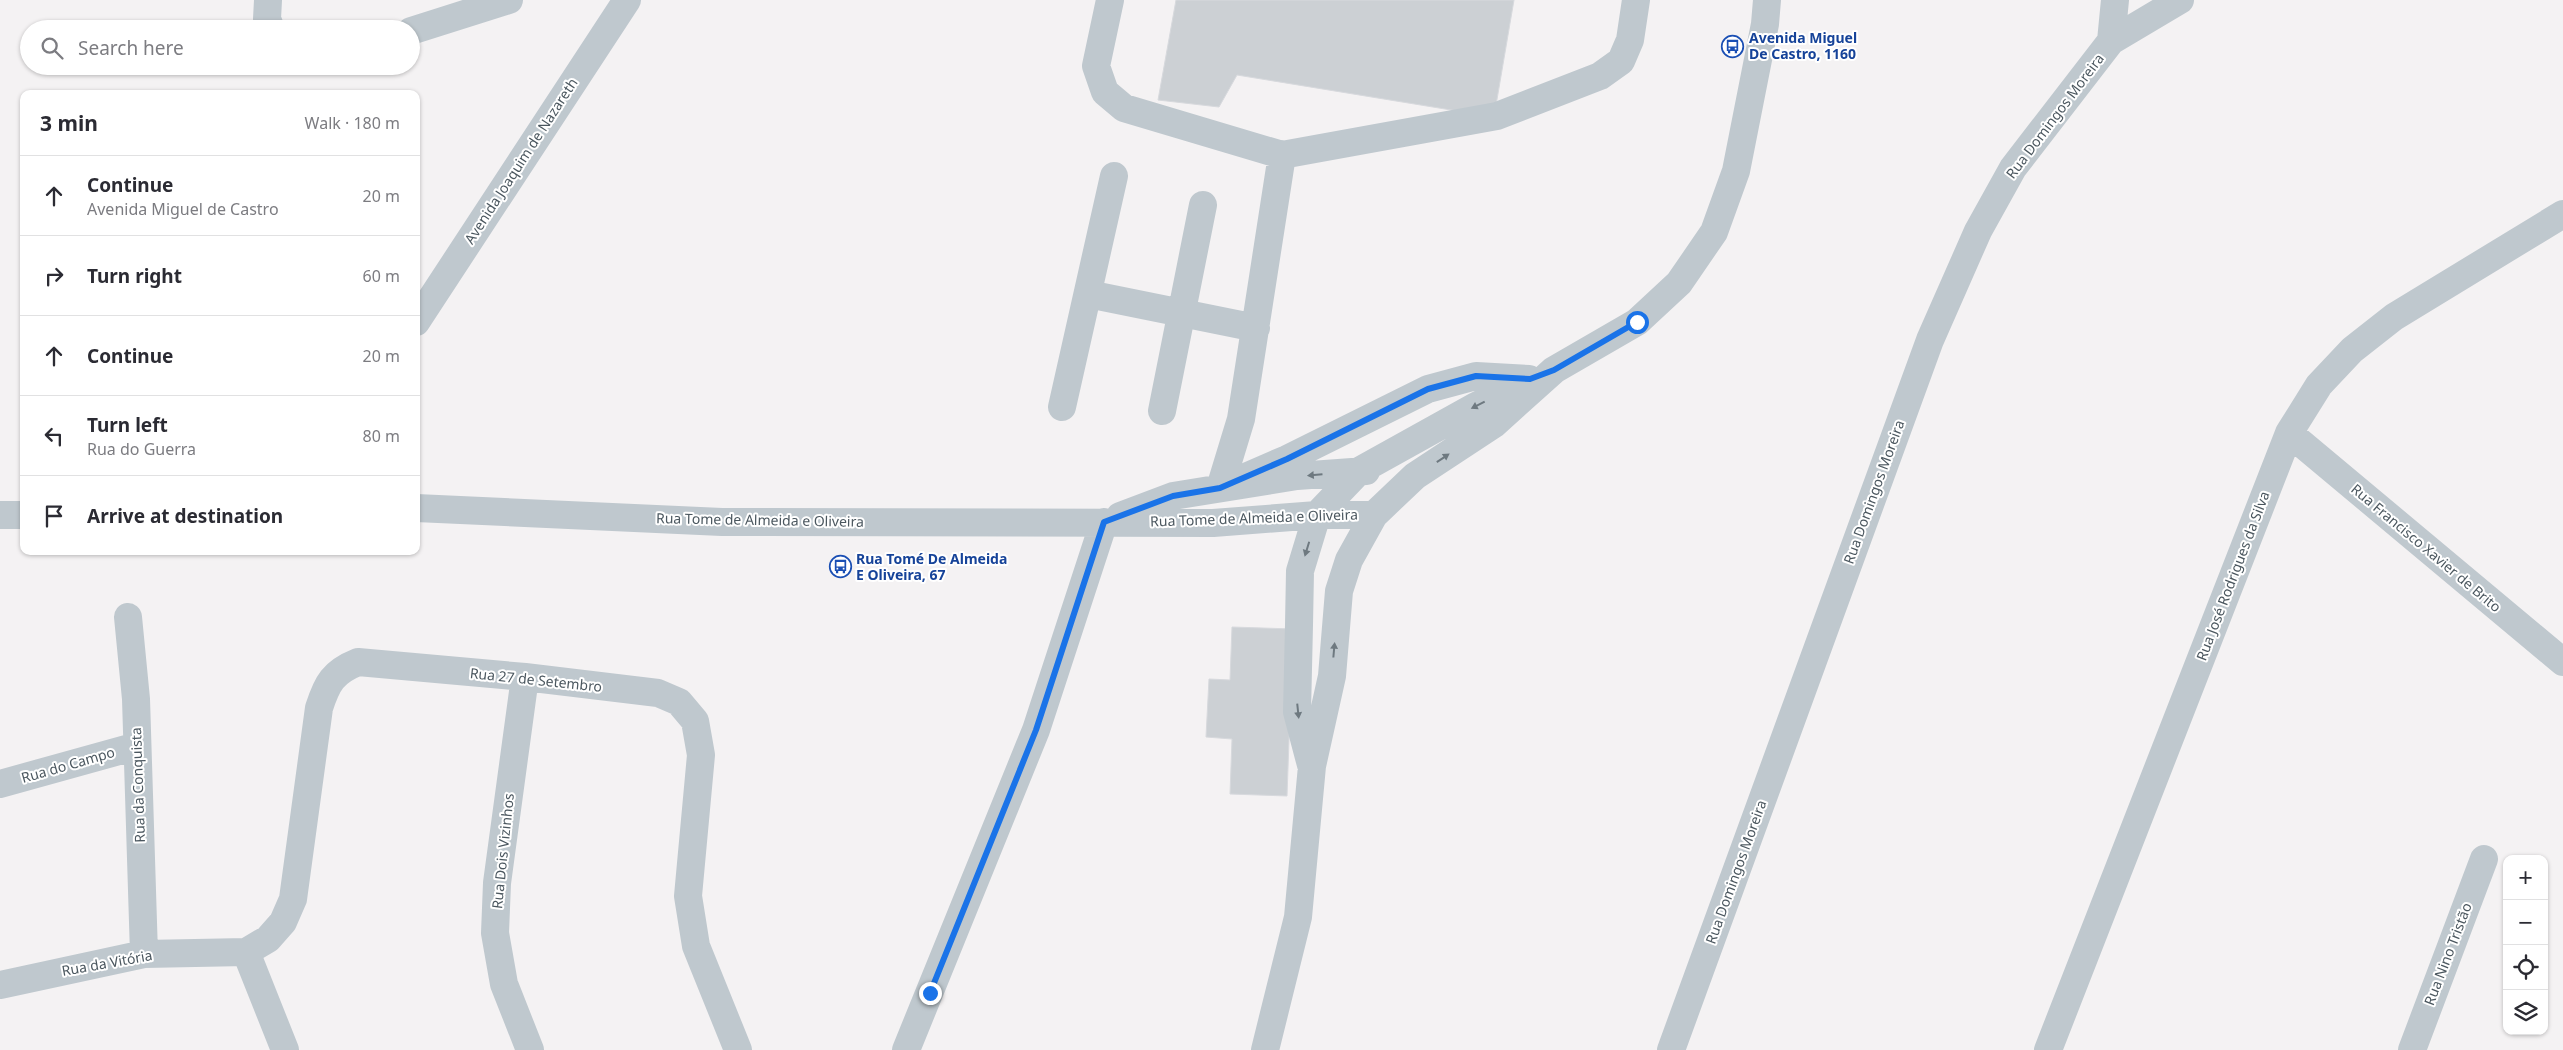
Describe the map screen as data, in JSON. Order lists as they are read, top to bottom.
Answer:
{
  "streets": {
    "street": [
      "Rua Domingos Moreira",
      "Avenida Joaquim de Nazareth",
      "Rua Tome de Almeida e Oliveira",
      "Rua Francisco Xavier de Brito",
      "Rua José Rodrigues da Silva",
      "Rua 27 de Setembro",
      "Rua do Campo",
      "Rua da Conquista",
      "Rua Dois Vizinhos",
      "Rua Nino Tristão",
      "Rua da Vitória"
    ]
  },
  "crossings": [
    ["Rua Francisco Xavier de Brito", "Rua José Rodrigues da Silva"],
    ["Rua 27 de Setembro", "Rua Dois Vizinhos"],
    ["Rua 27 de Setembro", "Rua da Vitória"],
    ["Rua do Campo", "Rua da Conquista"],
    ["Rua da Conquista", "Rua da Vitória"]
  ],
  "places": {
    "bus stop": ["Avenida Miguel De Castro, 1160", "Rua Tomé De Almeida E Oliveira, 67"]
  },
  "page": {
    "search": "Search here",
    "heading": ["3 min", "Walk · 180 m"],
    "list": [
      ["Continue", "Avenida Miguel de Castro", "20 m"],
      ["Turn right", "60 m"],
      ["Continue", "20 m"],
      ["Turn left", "Rua do Guerra", "80 m"],
      "Arrive at destination"
    ],
    "map_buttons": ["+", "−"]
  }
}
